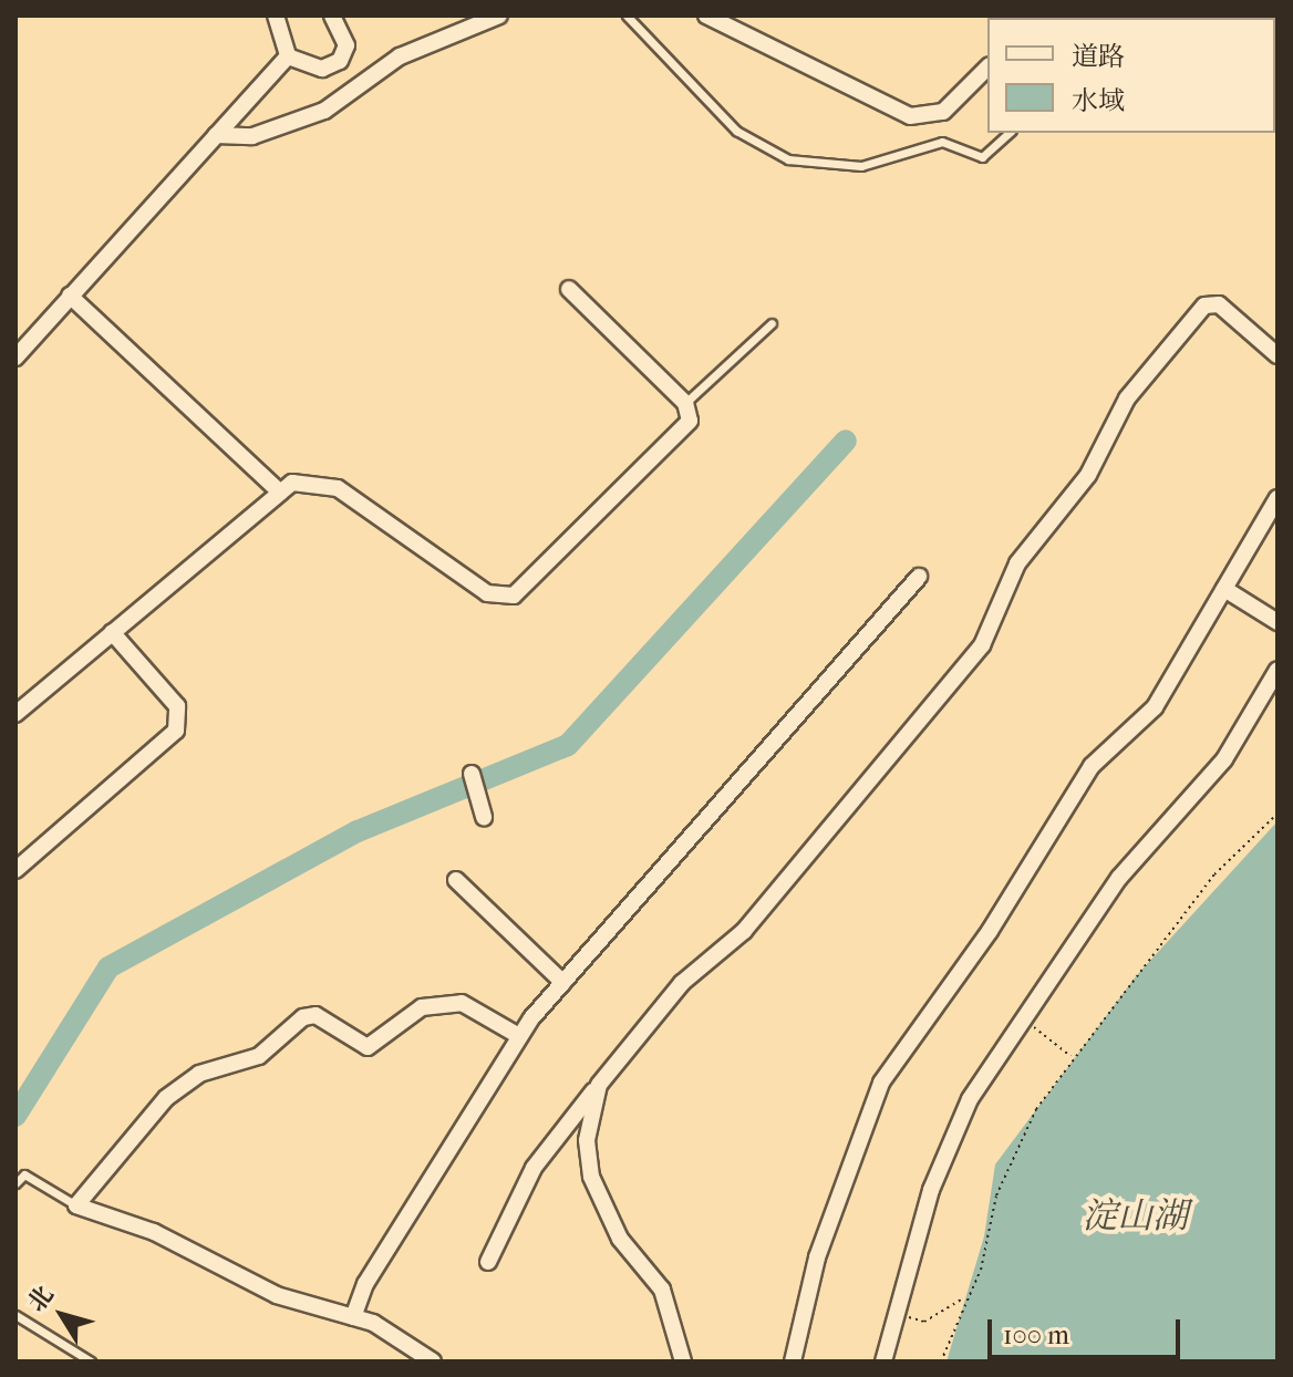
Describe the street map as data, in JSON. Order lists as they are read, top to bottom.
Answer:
{
  "water": ["淀山湖"],
  "legend": ["道路", "水域"],
  "scale_bar": "100 m",
  "north": "top left"
}
